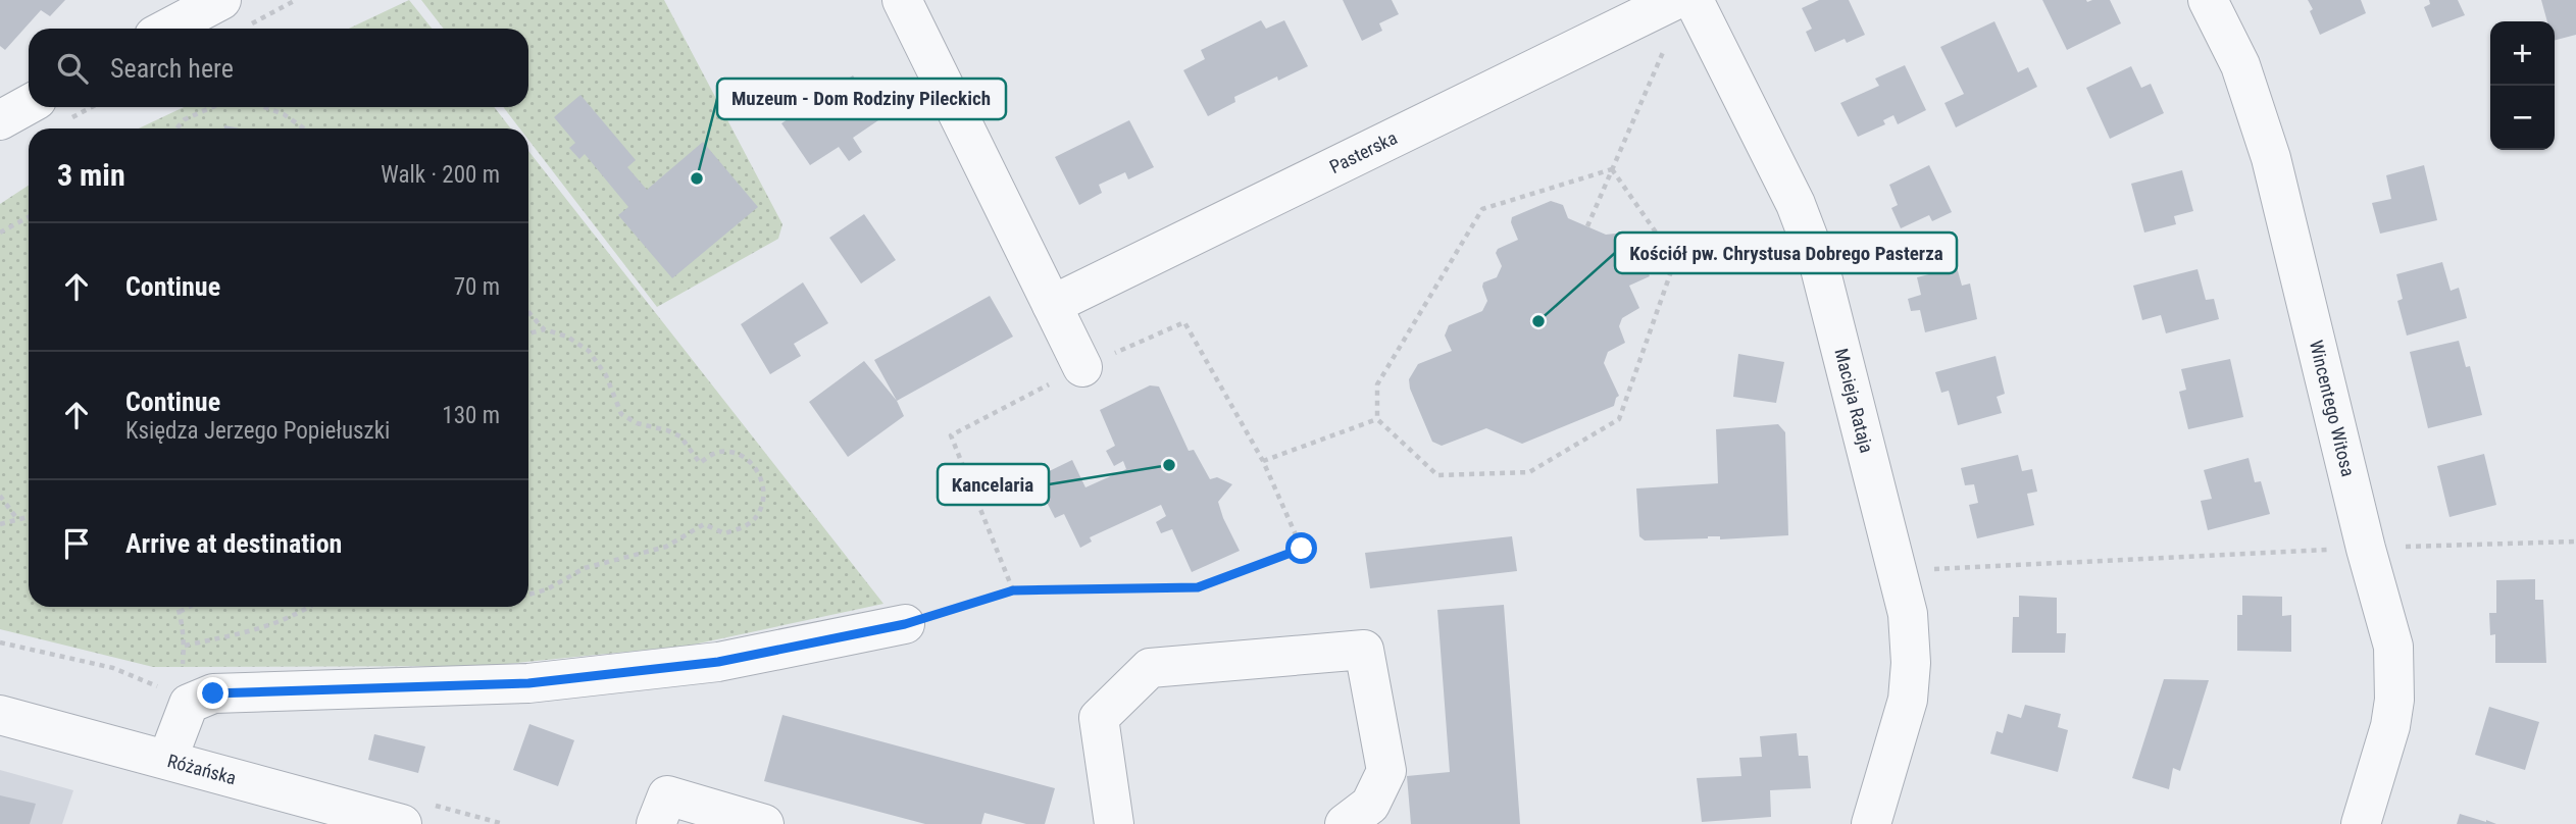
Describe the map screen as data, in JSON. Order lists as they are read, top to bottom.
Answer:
{
  "streets": {
    "street": [
      "Pasterska",
      "Macieja Rataja",
      "Wincentego Witosa",
      "Różańska"
    ]
  },
  "places": ["Muzeum - Dom Rodziny Pileckich", "Kościół pw. Chrystusa Dobrego Pasterza", "Kancelaria"],
  "page": {
    "map_buttons": ["+", "−"],
    "search": "Search here",
    "heading": ["3 min", "Walk · 200 m"],
    "list": [
      ["Continue", "70 m"],
      ["Continue", "Księdza Jerzego Popiełuszki", "130 m"],
      "Arrive at destination"
    ]
  }
}
